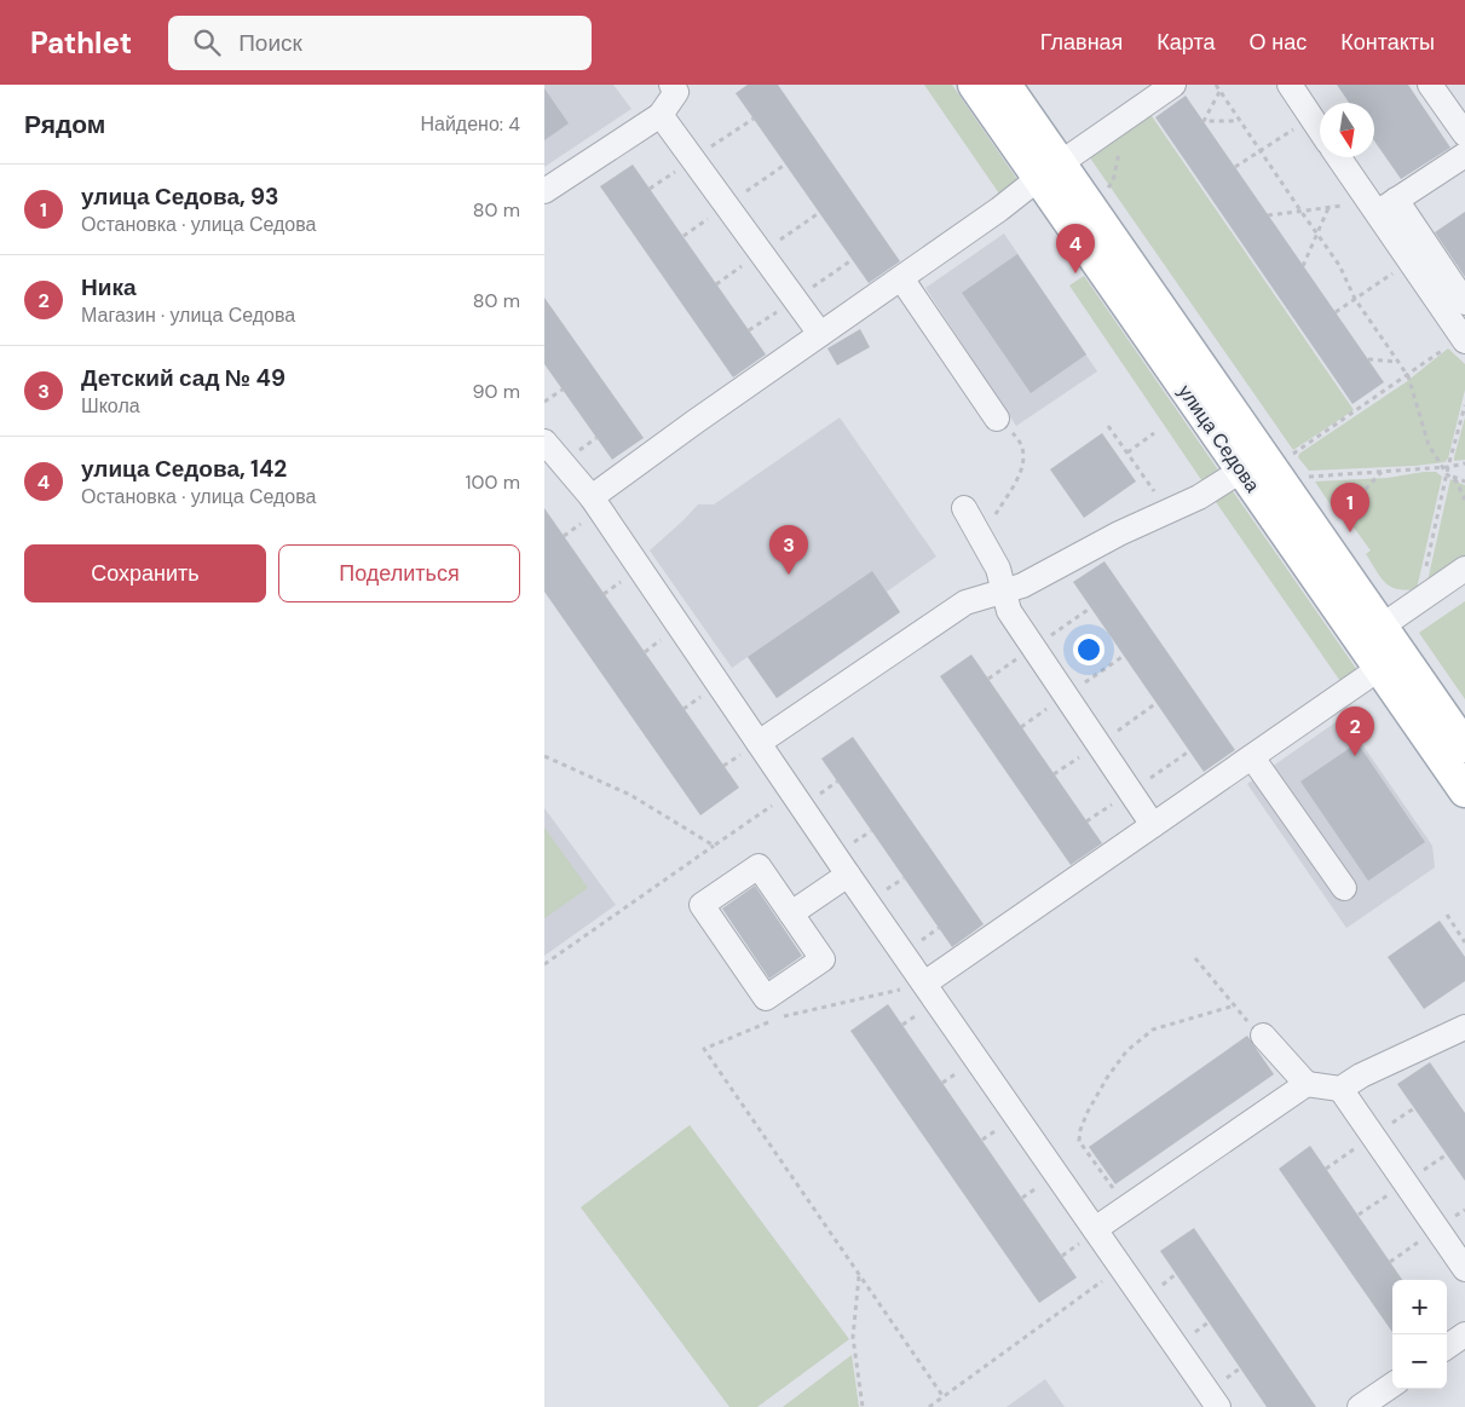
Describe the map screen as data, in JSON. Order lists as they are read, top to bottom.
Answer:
{
  "streets": {
    "main road": ["улица Седова"]
  },
  "north": "bottom",
  "page": {
    "header": "Pathlet",
    "search": "Поиск",
    "nav": [
      "Главная",
      "Карта",
      "О нас",
      "Контакты"
    ],
    "heading": ["Рядом", "Найдено: 4"],
    "list": [
      {
        "mark": "1",
        "name": "улица Седова, 93",
        "note": "Остановка · улица Седова",
        "value": "80 m"
      },
      {
        "mark": "2",
        "name": "Ника",
        "note": "Магазин · улица Седова",
        "value": "80 m"
      },
      {
        "mark": "3",
        "name": "Детский сад № 49",
        "note": "Школа",
        "value": "90 m"
      },
      {
        "mark": "4",
        "name": "улица Седова, 142",
        "note": "Остановка · улица Седова",
        "value": "100 m"
      }
    ],
    "pins": [
      "4",
      "1",
      "3",
      "2"
    ],
    "buttons": ["Сохранить", "Поделиться"],
    "map_buttons": ["+", "−"]
  }
}
